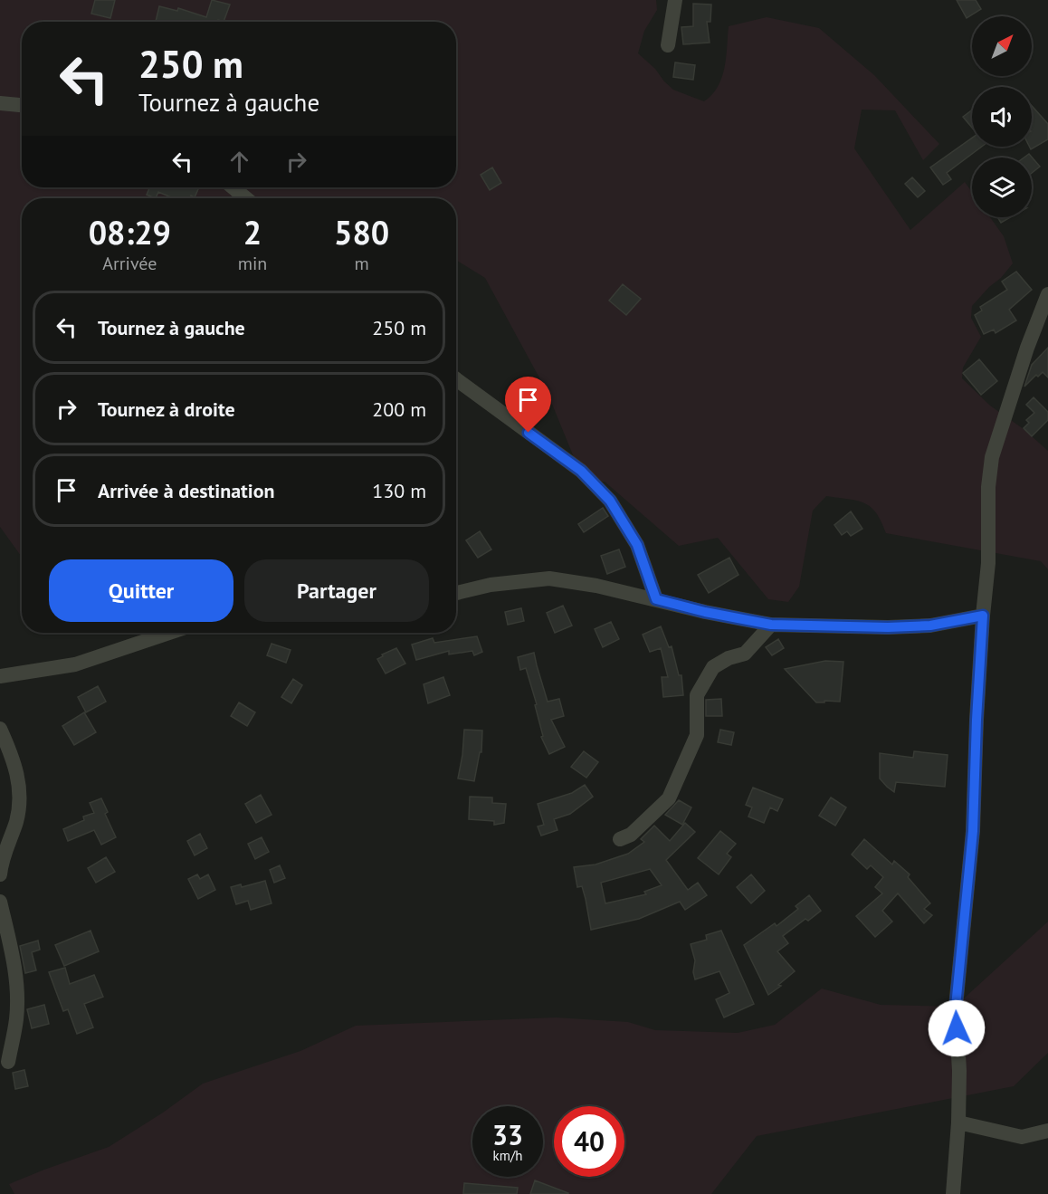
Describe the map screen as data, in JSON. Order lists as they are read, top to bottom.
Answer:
{
  "north": "top right",
  "page": {
    "turn": ["250 m", "Tournez à gauche"],
    "eta": [
      "08:29",
      "Arrivée",
      "2",
      "min",
      "580",
      "m"
    ],
    "list": [
      {
        "name": "Tournez à gauche",
        "value": "250 m"
      },
      {
        "name": "Tournez à droite",
        "value": "200 m"
      },
      {
        "name": "Arrivée à destination",
        "value": "130 m"
      }
    ],
    "buttons": ["Quitter", "Partager"],
    "speed": "33 km/h",
    "limit": "40"
  }
}
